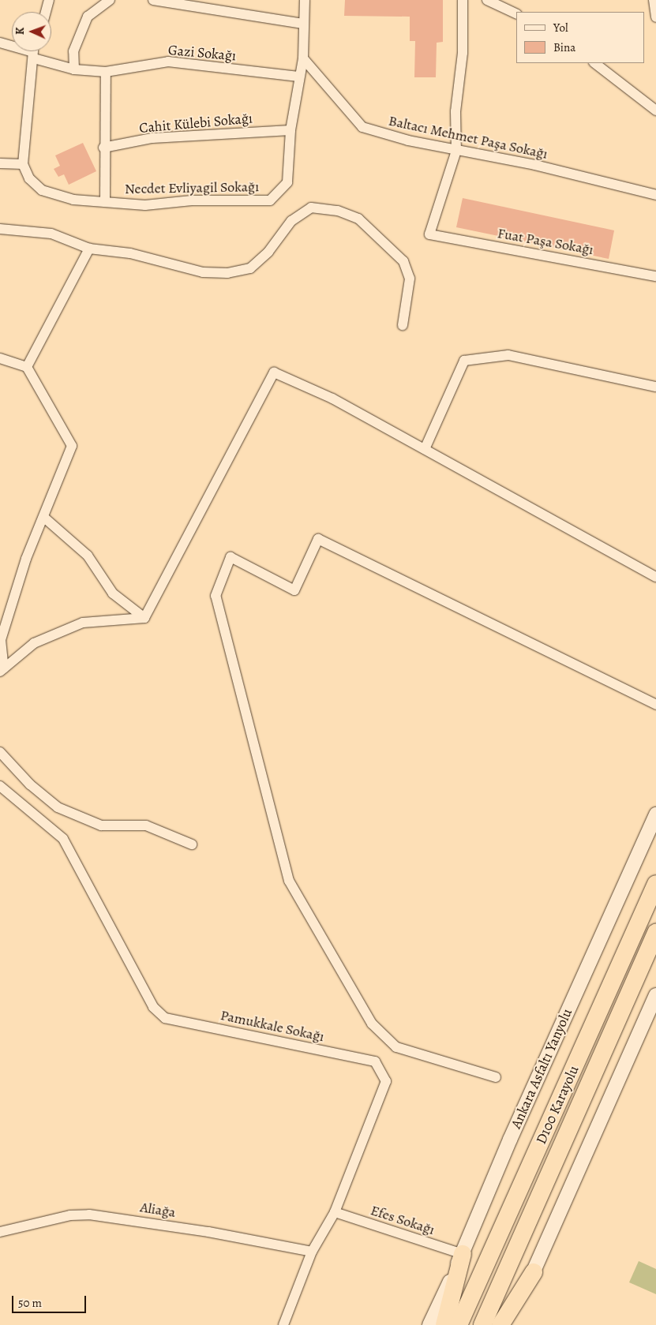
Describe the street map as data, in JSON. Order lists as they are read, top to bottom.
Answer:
{
  "streets": {
    "highway": ["D100 Karayolu"],
    "main road": ["Ankara Asfaltı Yanyolu"],
    "street": [
      "Gazi Sokağı",
      "Cahit Külebi Sokağı",
      "Baltacı Mehmet Paşa Sokağı",
      "Necdet Evliyagil Sokağı",
      "Fuat Paşa Sokağı",
      "Pamukkale Sokağı",
      "Aliağa",
      "Efes Sokağı"
    ]
  },
  "crossings": [
    ["Gazi Sokağı", "Necdet Evliyagil Sokağı"],
    ["Cahit Külebi Sokağı", "Necdet Evliyagil Sokağı"],
    ["Baltacı Mehmet Paşa Sokağı", "Necdet Evliyagil Sokağı"],
    ["Baltacı Mehmet Paşa Sokağı", "Fuat Paşa Sokağı"],
    ["Pamukkale Sokağı", "Aliağa"],
    ["Pamukkale Sokağı", "Efes Sokağı"],
    ["Ankara Asfaltı Yanyolu", "Efes Sokağı"]
  ],
  "legend": ["Yol", "Bina"],
  "scale_bar": "50 m",
  "north": "left"
}
